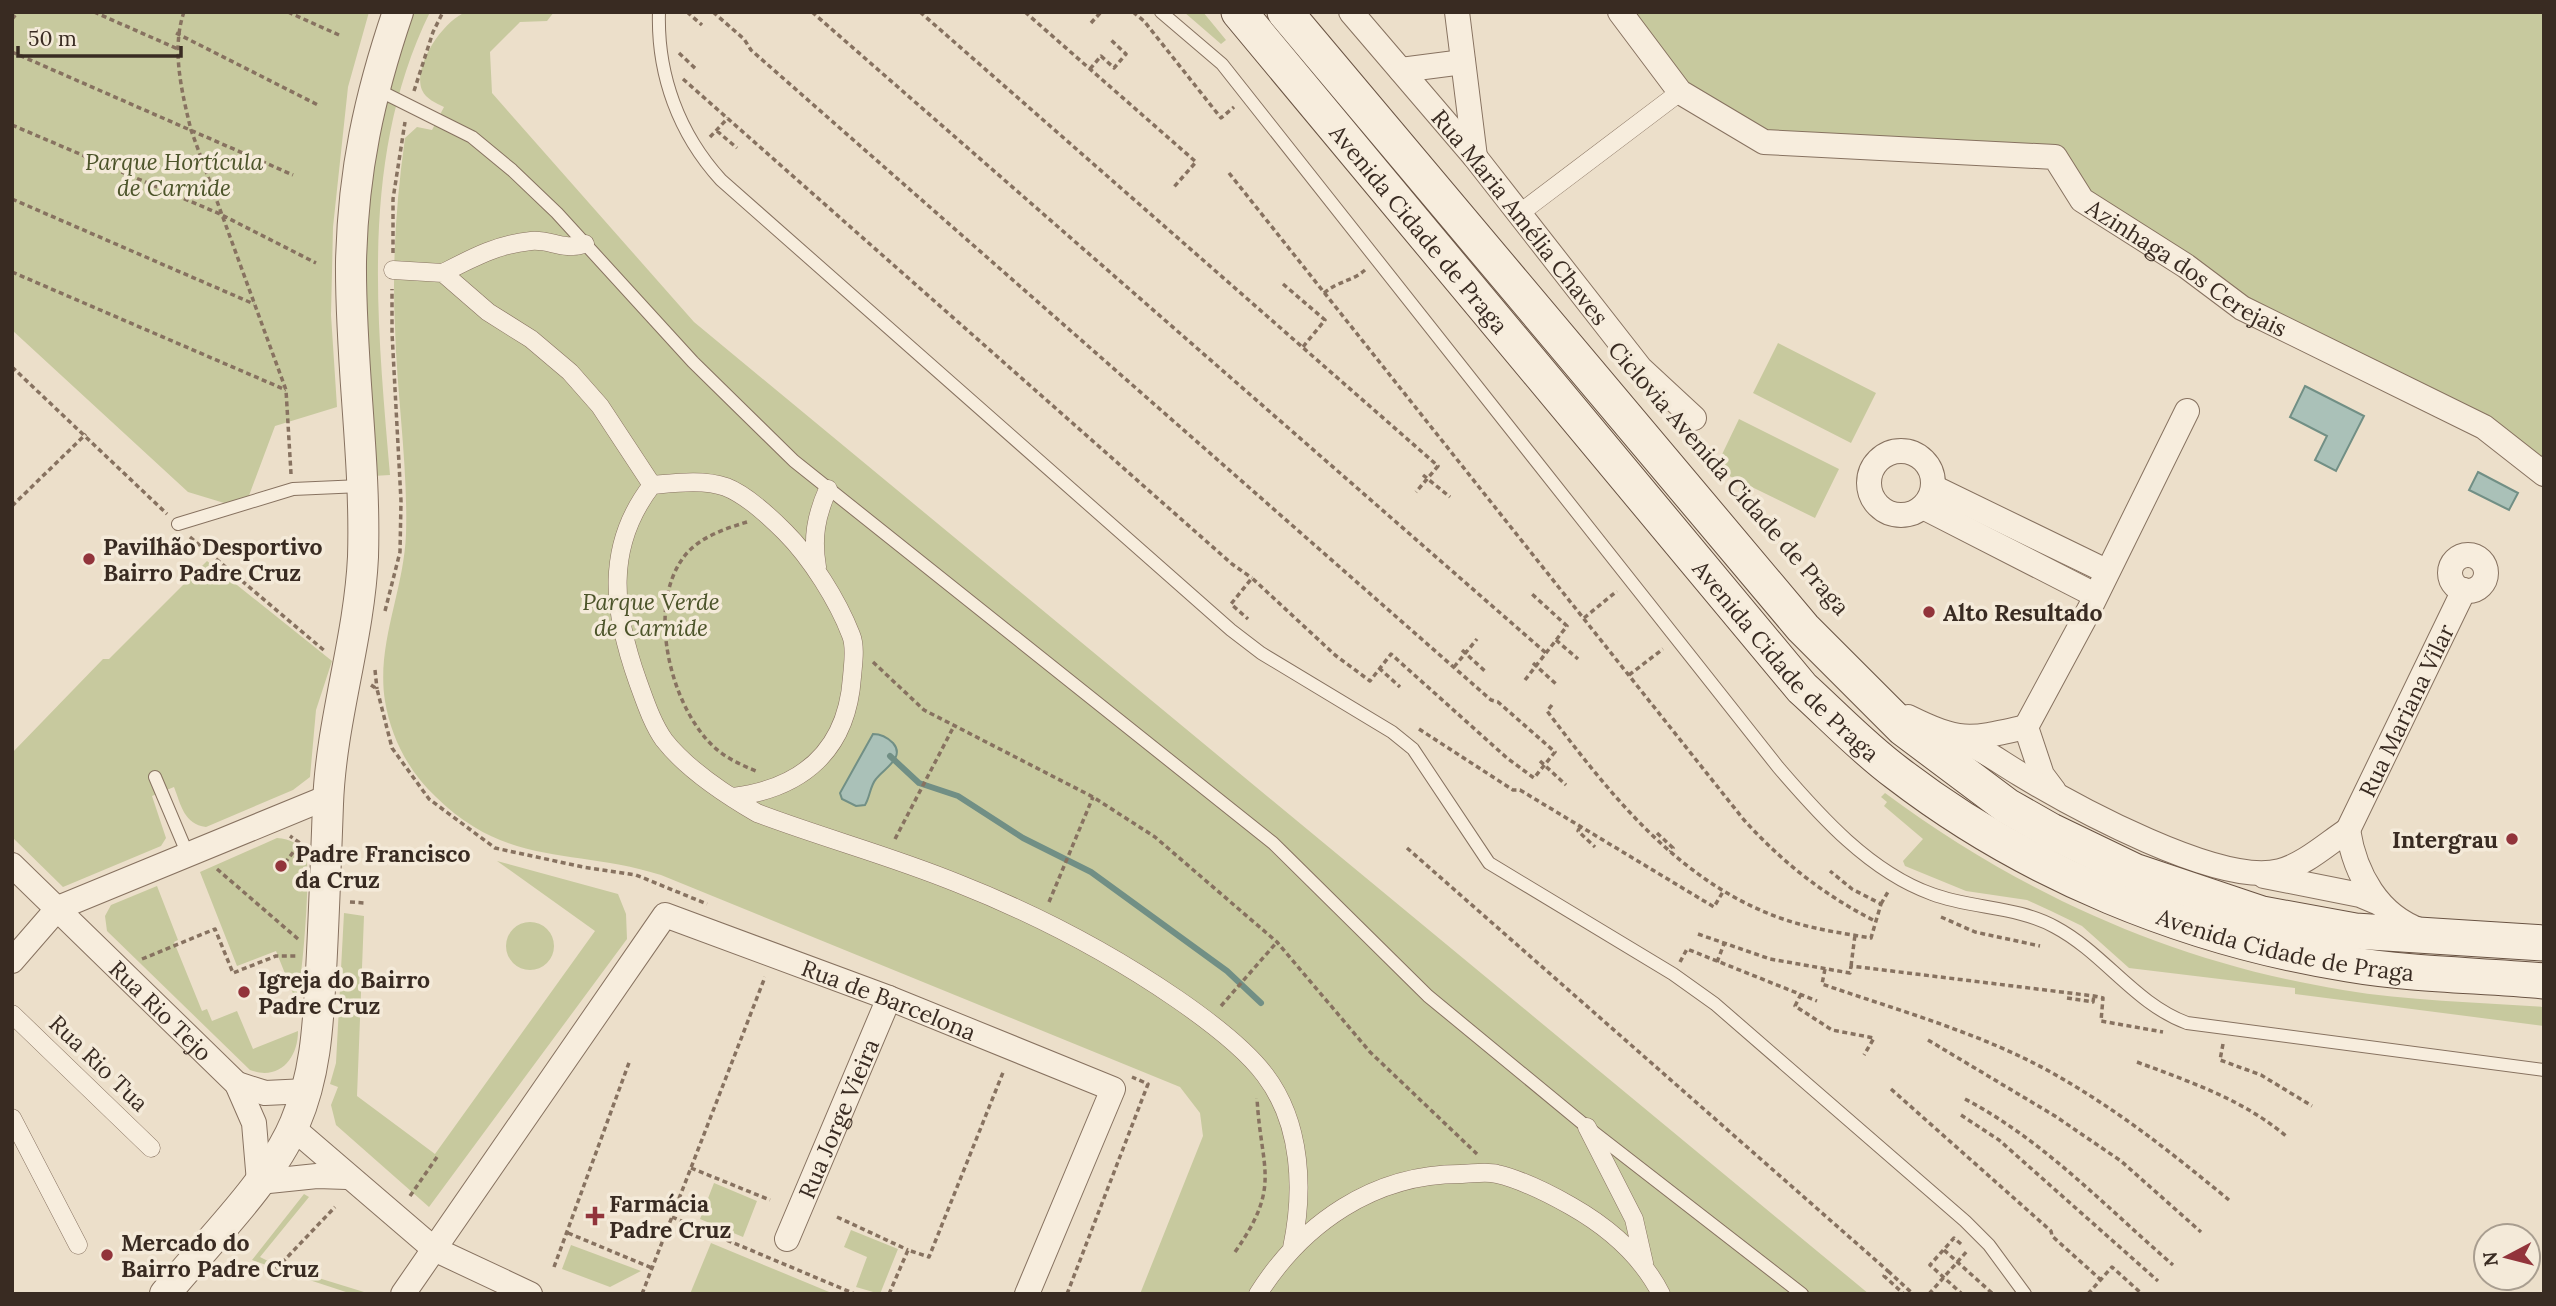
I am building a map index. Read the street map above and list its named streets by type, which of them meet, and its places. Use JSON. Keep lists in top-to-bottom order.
{
  "streets": {
    "main road": ["Avenida Cidade de Praga"],
    "street": [
      "Rua Maria Amélia Chaves",
      "Azinhaga dos Cerejais",
      "Rua Mariana Vilar",
      "Rua de Barcelona",
      "Rua Rio Tejo",
      "Rua Rio Tua",
      "Rua Jorge Vieira"
    ]
  },
  "crossings": [
    ["Rua de Barcelona", "Rua Jorge Vieira"]
  ],
  "parks": ["Parque Hortícula de Carnide", "Parque Verde de Carnide"],
  "places": {
    "other": [
      "Pavilhão Desportivo Bairro Padre Cruz",
      "Alto Resultado",
      "Intergrau",
      "Padre Francisco da Cruz",
      "Igreja do Bairro Padre Cruz",
      "Mercado do Bairro Padre Cruz"
    ],
    "health": ["Farmácia Padre Cruz"]
  },
  "scale_bar": "50 m",
  "north": "left"
}
